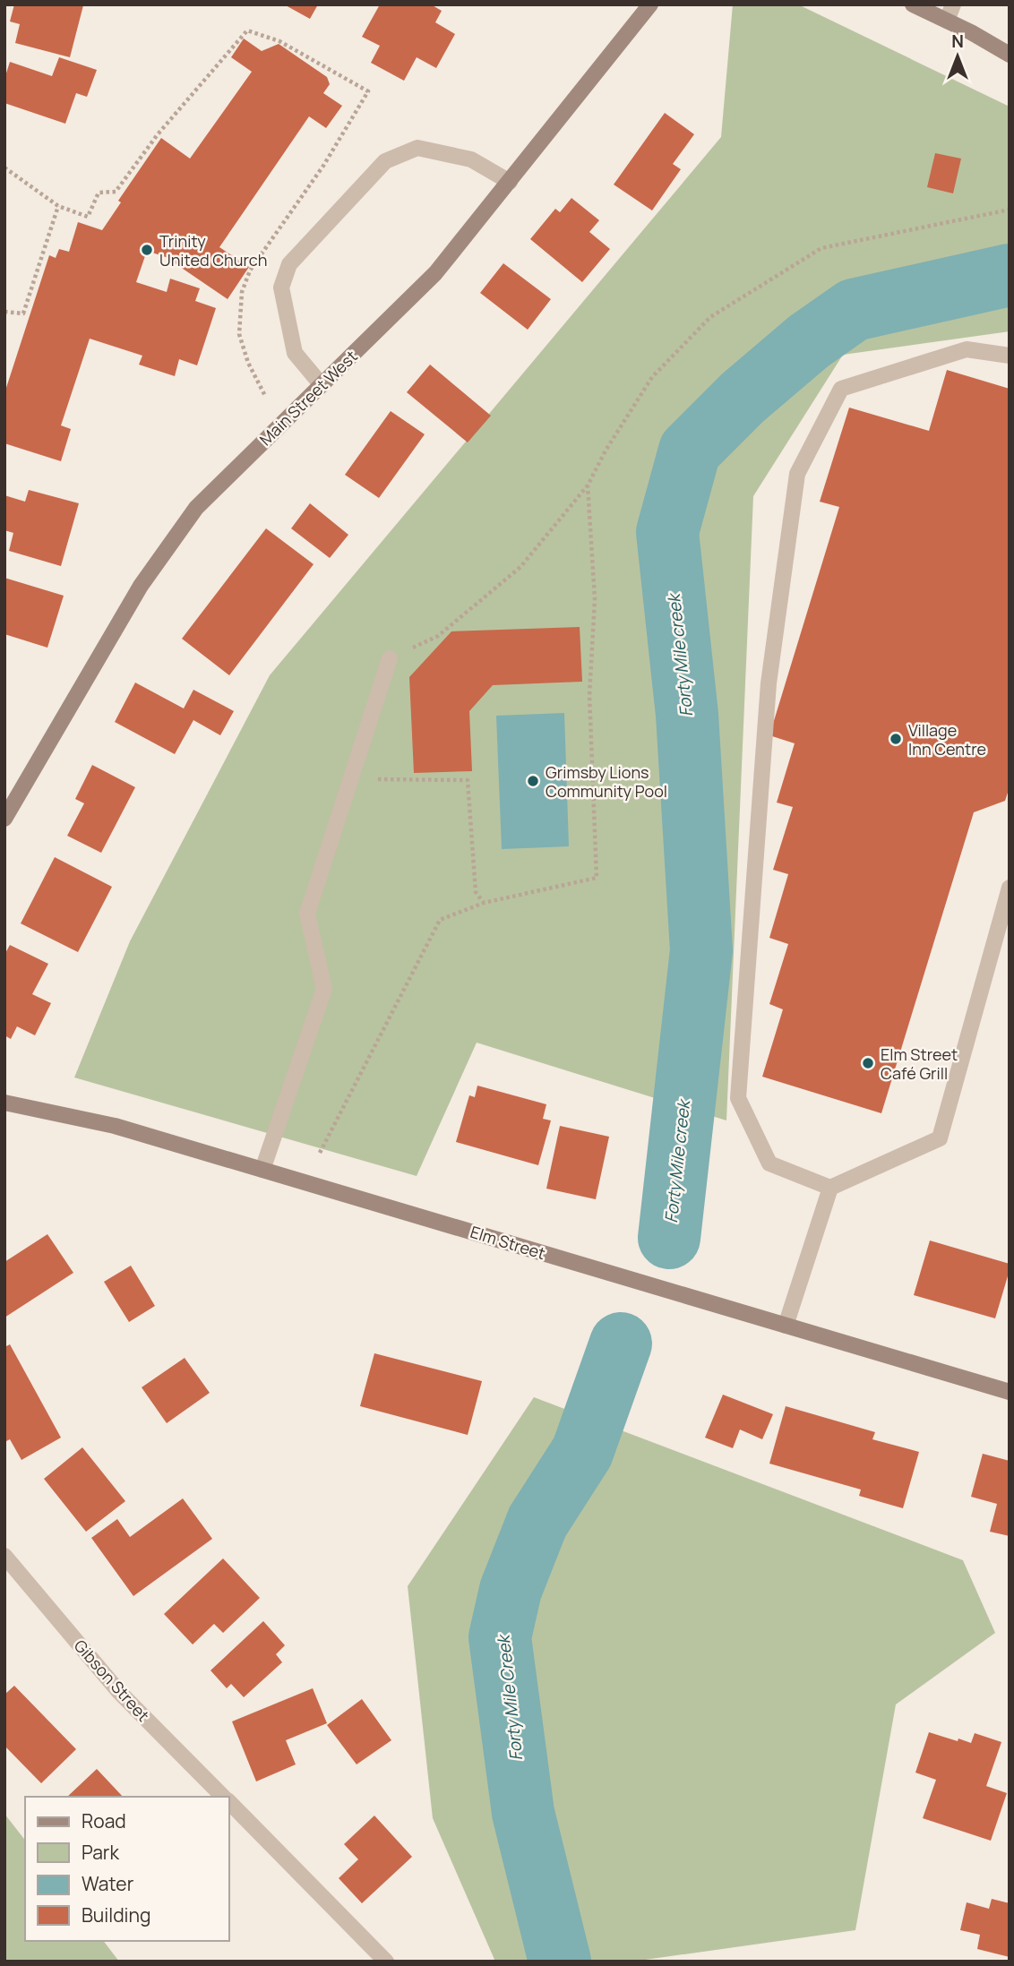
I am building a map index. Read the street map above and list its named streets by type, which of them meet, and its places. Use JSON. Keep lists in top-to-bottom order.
{
  "streets": {
    "main road": ["Main Street West", "Elm Street"],
    "street": ["Gibson Street"]
  },
  "water": ["Forty Mile creek", "Forty Mile Creek"],
  "places": [
    "Trinity United Church",
    "Village Inn Centre",
    "Grimsby Lions Community Pool",
    "Elm Street Café Grill"
  ],
  "legend": [
    "Road",
    "Park",
    "Water",
    "Building"
  ],
  "north": "top"
}
